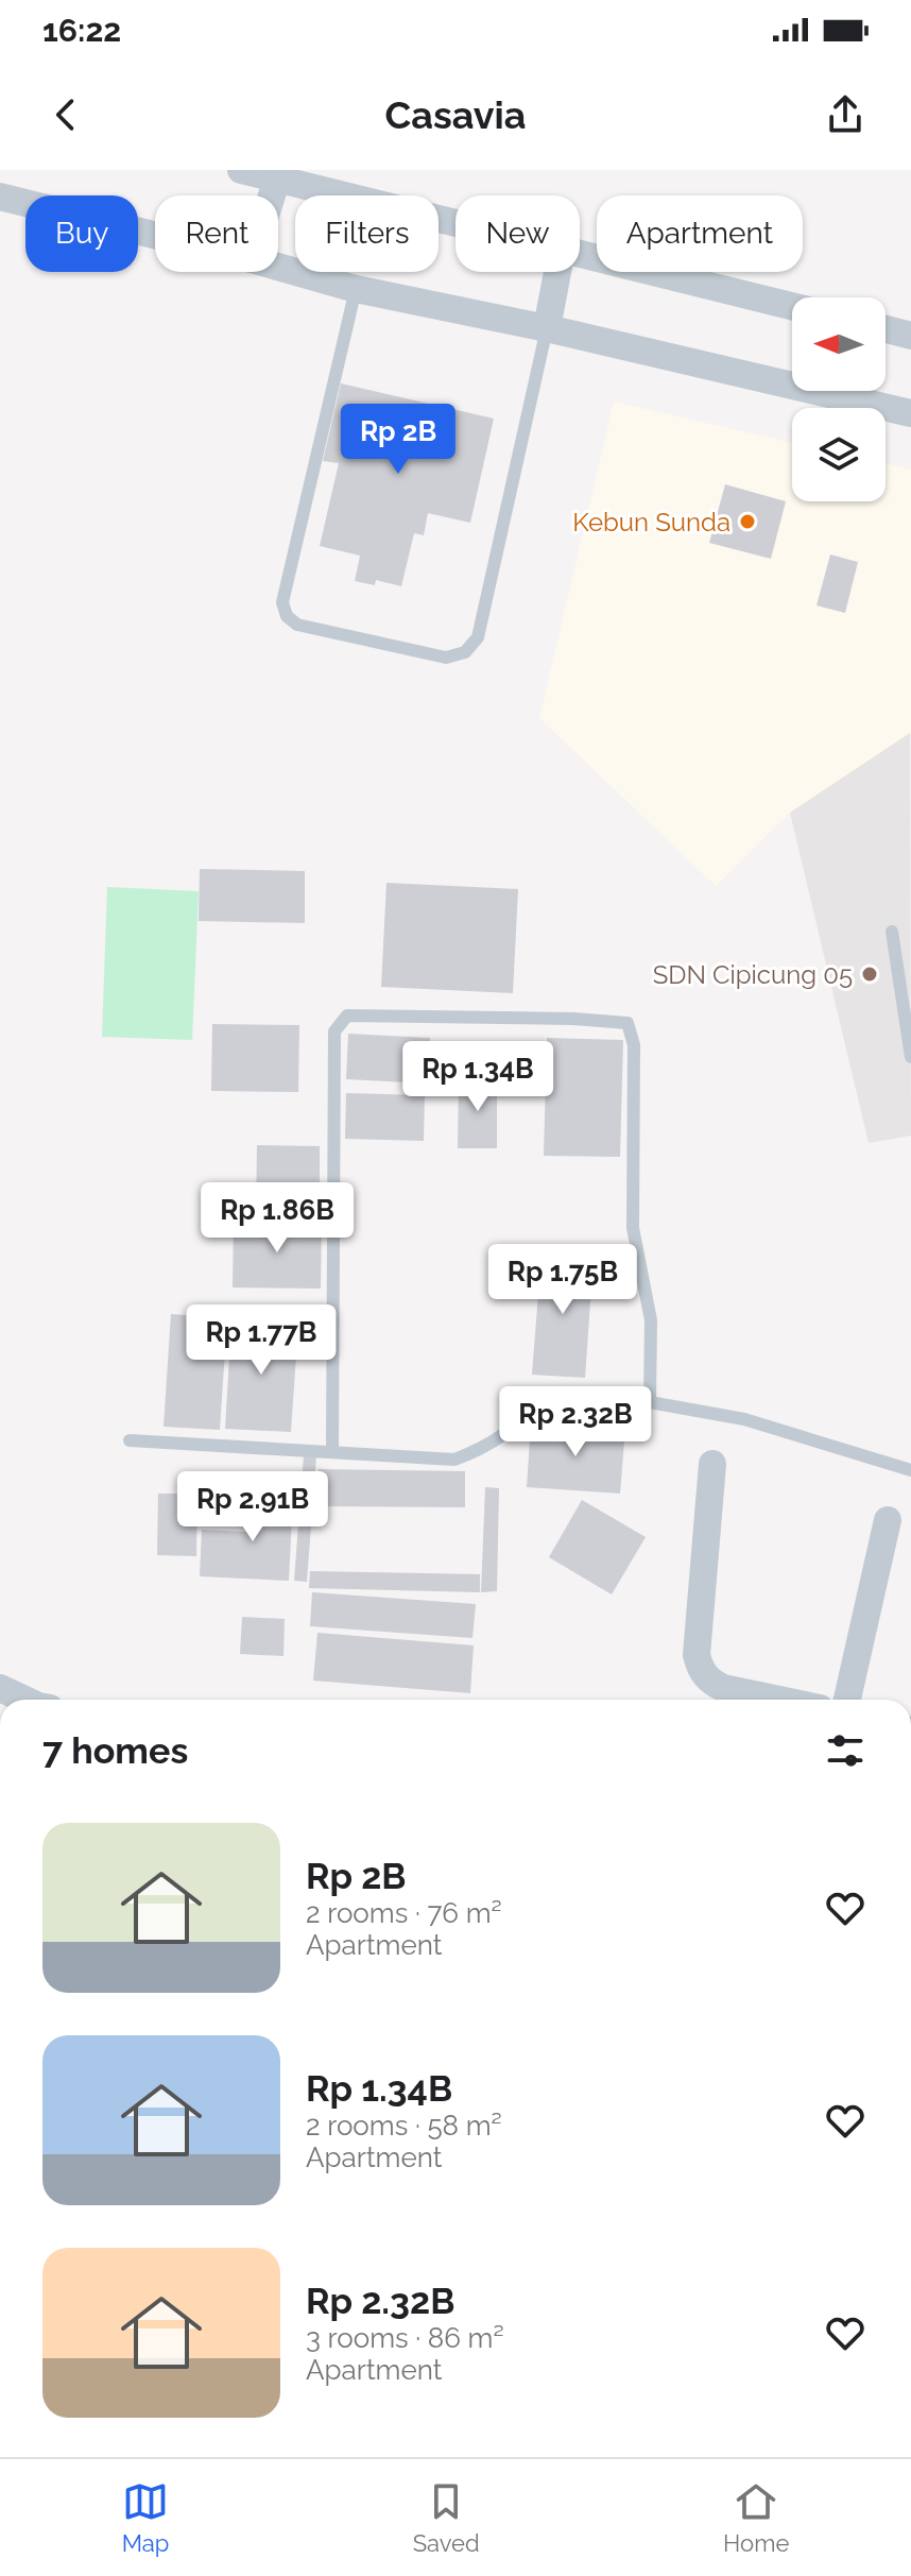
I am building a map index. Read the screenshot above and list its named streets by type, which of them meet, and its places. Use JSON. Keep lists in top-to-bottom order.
{
  "places": ["Kebun Sunda", "SDN Cipicung 05"],
  "north": "left",
  "page": {
    "status": "16:22",
    "header": "Casavia",
    "chip": [
      "Buy",
      "Rent",
      "Filters",
      "New",
      "Apartment"
    ],
    "price": [
      "Rp 2B",
      "Rp 1.34B",
      "Rp 1.86B",
      "Rp 1.75B",
      "Rp 1.77B",
      "Rp 2.32B",
      "Rp 2.91B"
    ],
    "heading": "7 homes",
    "list": [
      {
        "name": "Rp 2B",
        "note": "2 rooms · 76 m² · Apartment"
      },
      {
        "name": "Rp 1.34B",
        "note": "2 rooms · 58 m² · Apartment"
      },
      {
        "name": "Rp 2.32B",
        "note": "3 rooms · 86 m² · Apartment"
      }
    ],
    "tabs": ["Map", "Saved", "Home"]
  }
}
